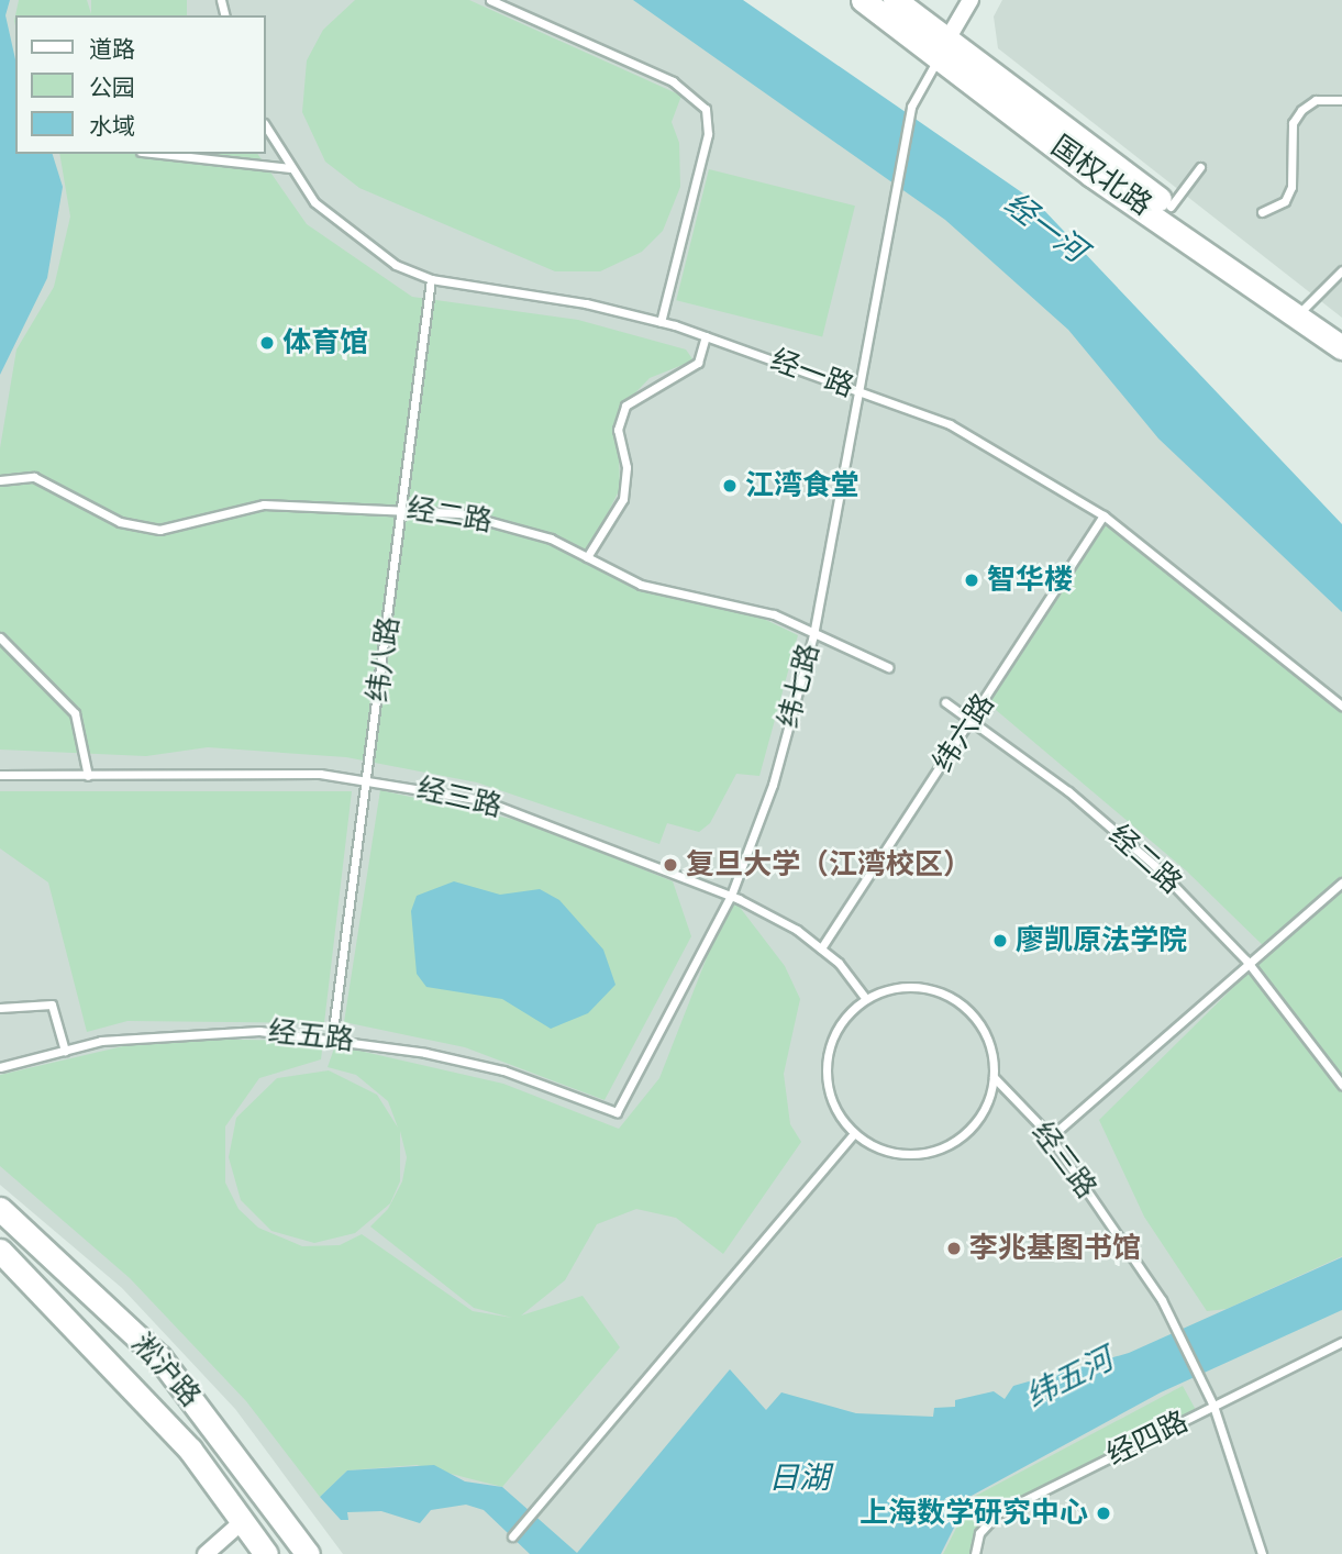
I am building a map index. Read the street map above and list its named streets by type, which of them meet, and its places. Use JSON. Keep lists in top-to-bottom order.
{
  "streets": {
    "main road": ["国权北路", "淞沪路"],
    "lane": [
      "经一路",
      "经二路",
      "纬八路",
      "纬七路",
      "纬六路",
      "经三路",
      "经五路",
      "经四路"
    ]
  },
  "crossings": [
    ["国权北路", "纬七路"],
    ["经一路", "纬八路"],
    ["经一路", "纬七路"],
    ["经一路", "纬六路"],
    ["经二路", "纬八路"],
    ["经二路", "纬七路"],
    ["经二路", "纬六路"],
    ["纬八路", "经三路"],
    ["纬八路", "经五路"],
    ["纬七路", "经三路"],
    ["纬七路", "经五路"],
    ["纬六路", "经三路"],
    ["经三路", "经四路"]
  ],
  "water": ["经一河", "纬五河", "日湖"],
  "places": [
    "体育馆",
    "江湾食堂",
    "智华楼",
    "复旦大学（江湾校区）",
    "廖凯原法学院",
    "李兆基图书馆",
    "上海数学研究中心"
  ],
  "legend": ["道路", "公园", "水域"]
}
